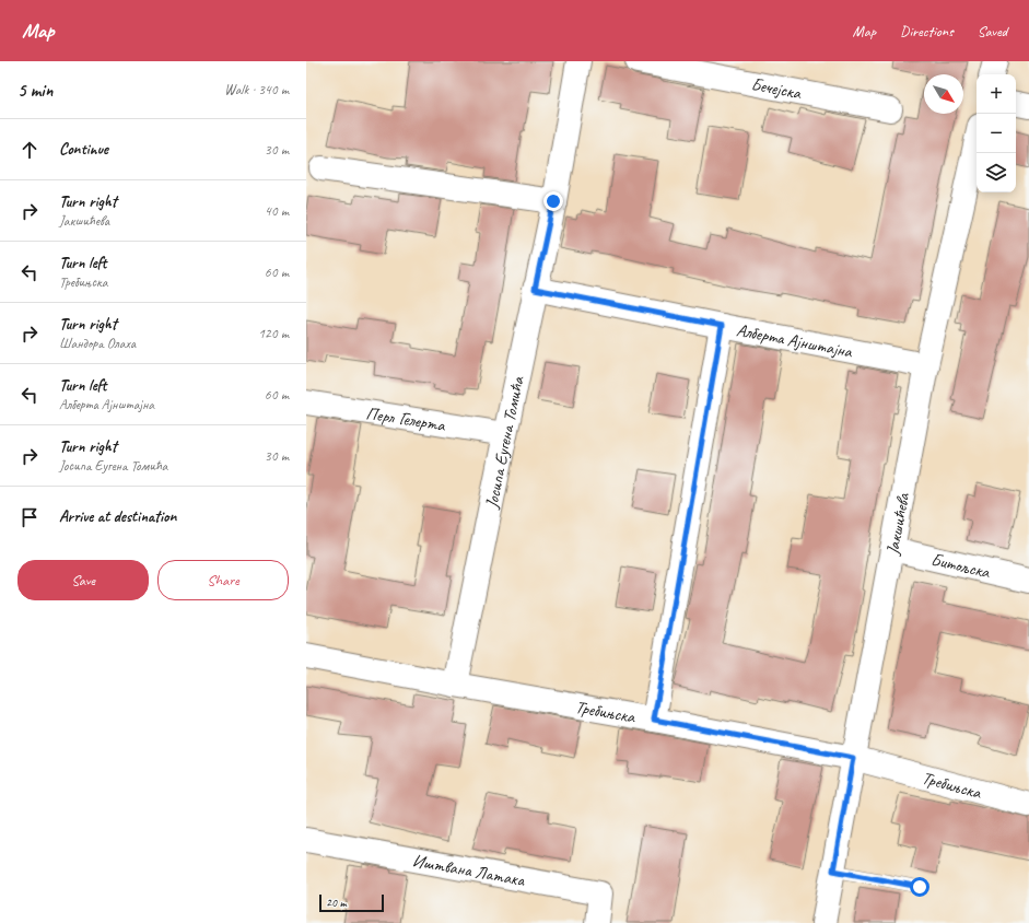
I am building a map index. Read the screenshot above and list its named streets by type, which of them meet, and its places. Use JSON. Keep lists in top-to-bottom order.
{
  "streets": {
    "street": [
      "Бечејска",
      "Алберта Ајнштајна",
      "Перл Гелерта",
      "Јосипа Еугена Томића",
      "Јакшићева",
      "Битољска",
      "Требињска",
      "Иштвана Латака"
    ]
  },
  "crossings": [
    ["Алберта Ајнштајна", "Јосипа Еугена Томића"],
    ["Алберта Ајнштајна", "Јакшићева"],
    ["Перл Гелерта", "Јосипа Еугена Томића"],
    ["Јосипа Еугена Томића", "Требињска"],
    ["Јакшићева", "Битољска"],
    ["Јакшићева", "Требињска"]
  ],
  "scale_bar": "20 m",
  "north": "bottom right",
  "page": {
    "header": "Map",
    "nav": ["Map", "Directions", "Saved"],
    "heading": ["5 min", "Walk · 340 m"],
    "map_buttons": ["+", "−"],
    "list": [
      ["Continue", "30 m"],
      ["Turn right", "Јакшићева", "40 m"],
      ["Turn left", "Требињска", "60 m"],
      ["Turn right", "Шандора Олаха", "120 m"],
      ["Turn left", "Алберта Ајнштајна", "60 m"],
      ["Turn right", "Јосипа Еугена Томића", "30 m"],
      "Arrive at destination"
    ],
    "buttons": ["Save", "Share"],
    "scale": "20 m"
  }
}
